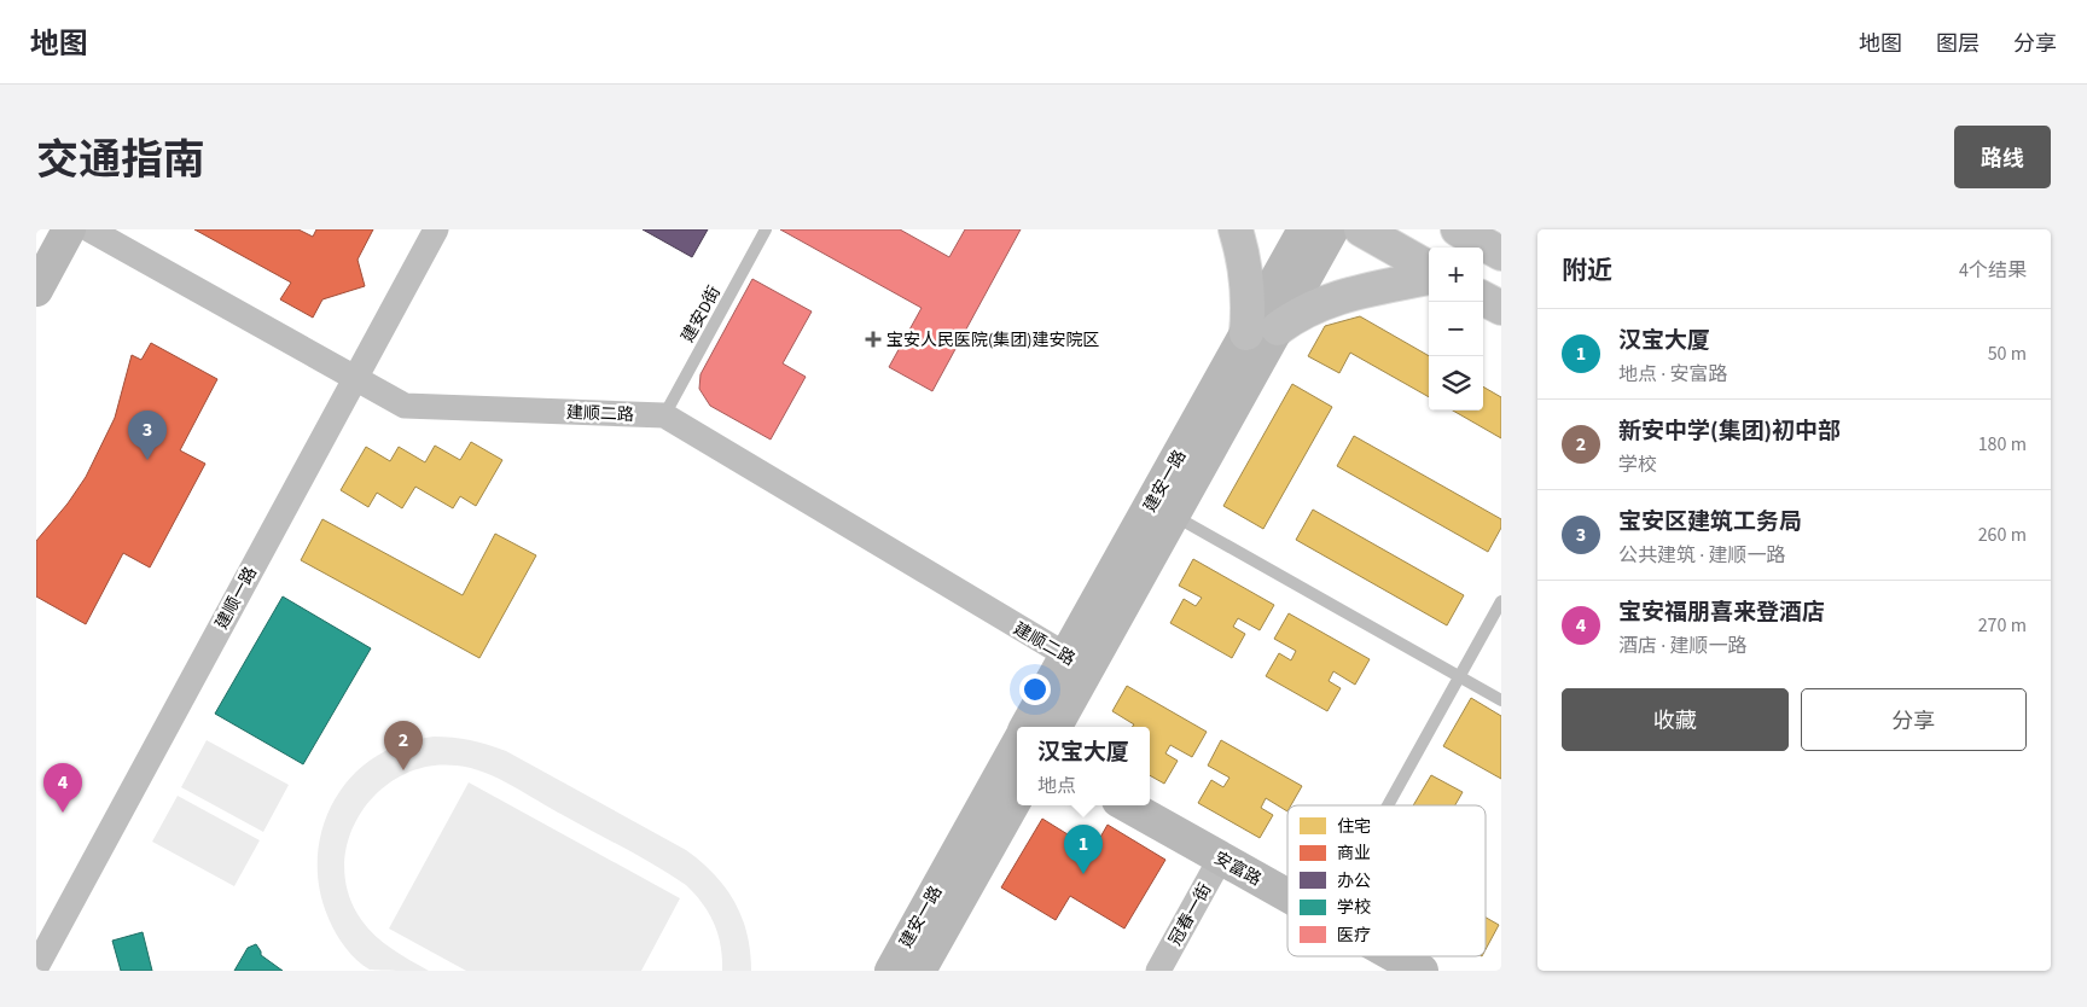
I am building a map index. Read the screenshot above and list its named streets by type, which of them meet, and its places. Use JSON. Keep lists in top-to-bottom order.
{
  "streets": {
    "main road": ["建安一路", "安富路"],
    "street": ["建顺二路", "建顺一路", "冠春一街"],
    "lane": ["建安D街"]
  },
  "crossings": [
    ["建安D街", "建顺二路"],
    ["建顺二路", "建安一路"],
    ["建顺二路", "建顺一路"],
    ["安富路", "冠春一街"]
  ],
  "places": {
    "health": ["宝安人民医院(集团)建安院区"]
  },
  "legend": [
    "住宅",
    "商业",
    "办公",
    "学校",
    "医疗"
  ],
  "page": {
    "header": "地图",
    "nav": ["地图", "图层", "分享"],
    "title": "交通指南",
    "buttons": [
      "路线",
      ["收藏", "分享"]
    ],
    "heading": ["附近", "4个结果"],
    "map_buttons": ["+", "−"],
    "list": [
      {
        "mark": "1",
        "name": "汉宝大厦",
        "note": "地点 · 安富路",
        "value": "50 m"
      },
      {
        "mark": "2",
        "name": "新安中学(集团)初中部",
        "note": "学校",
        "value": "180 m"
      },
      {
        "mark": "3",
        "name": "宝安区建筑工务局",
        "note": "公共建筑 · 建顺一路",
        "value": "260 m"
      },
      {
        "mark": "4",
        "name": "宝安福朋喜来登酒店",
        "note": "酒店 · 建顺一路",
        "value": "270 m"
      }
    ],
    "pins": [
      "3",
      "2",
      "4",
      "1"
    ],
    "popup": ["汉宝大厦", "地点"]
  }
}
